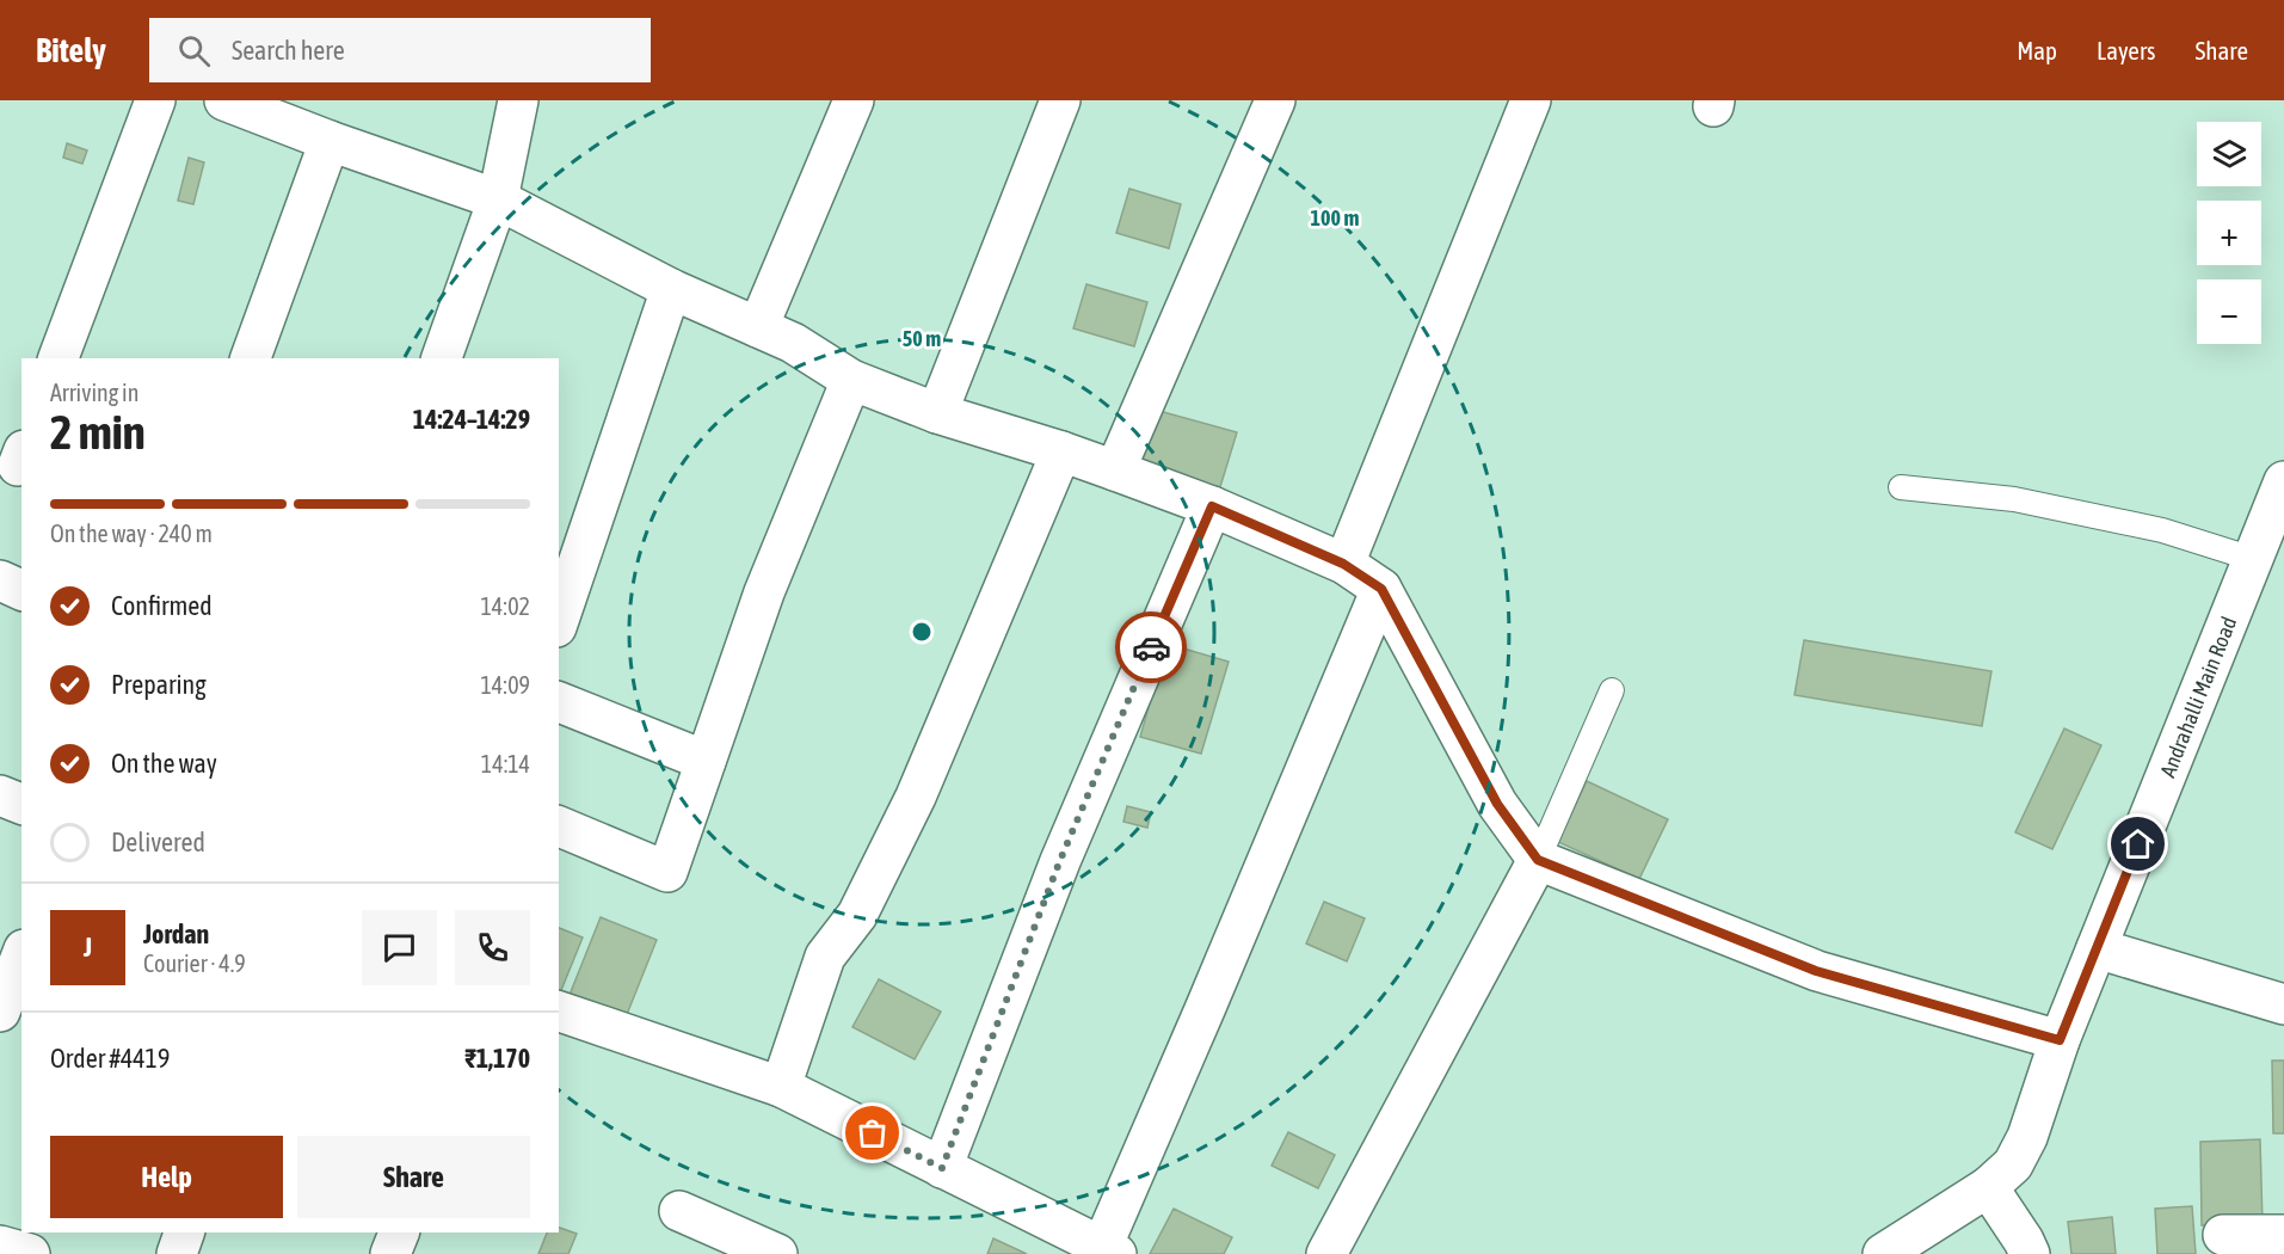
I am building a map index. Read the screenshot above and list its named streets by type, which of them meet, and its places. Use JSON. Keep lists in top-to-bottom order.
{
  "streets": {
    "street": ["Andrahalli Main Road"]
  },
  "page": {
    "header": "Bitely",
    "search": "Search here",
    "nav": ["Map", "Layers", "Share"],
    "map_buttons": ["+", "−"],
    "heading": ["2 min", "Arriving in", "14:24–14:29"],
    "panel": [
      "Jordan",
      "Courier · 4.9",
      "Order #4419",
      "₹1,170"
    ],
    "bar": "On the way · 240 m",
    "list": [
      ["Confirmed", "14:02"],
      ["Preparing", "14:09"],
      ["On the way", "14:14"],
      "Delivered"
    ],
    "round": "J",
    "buttons": ["Help", "Share"]
  },
  "rings": ["100 m", "50 m"]
}
